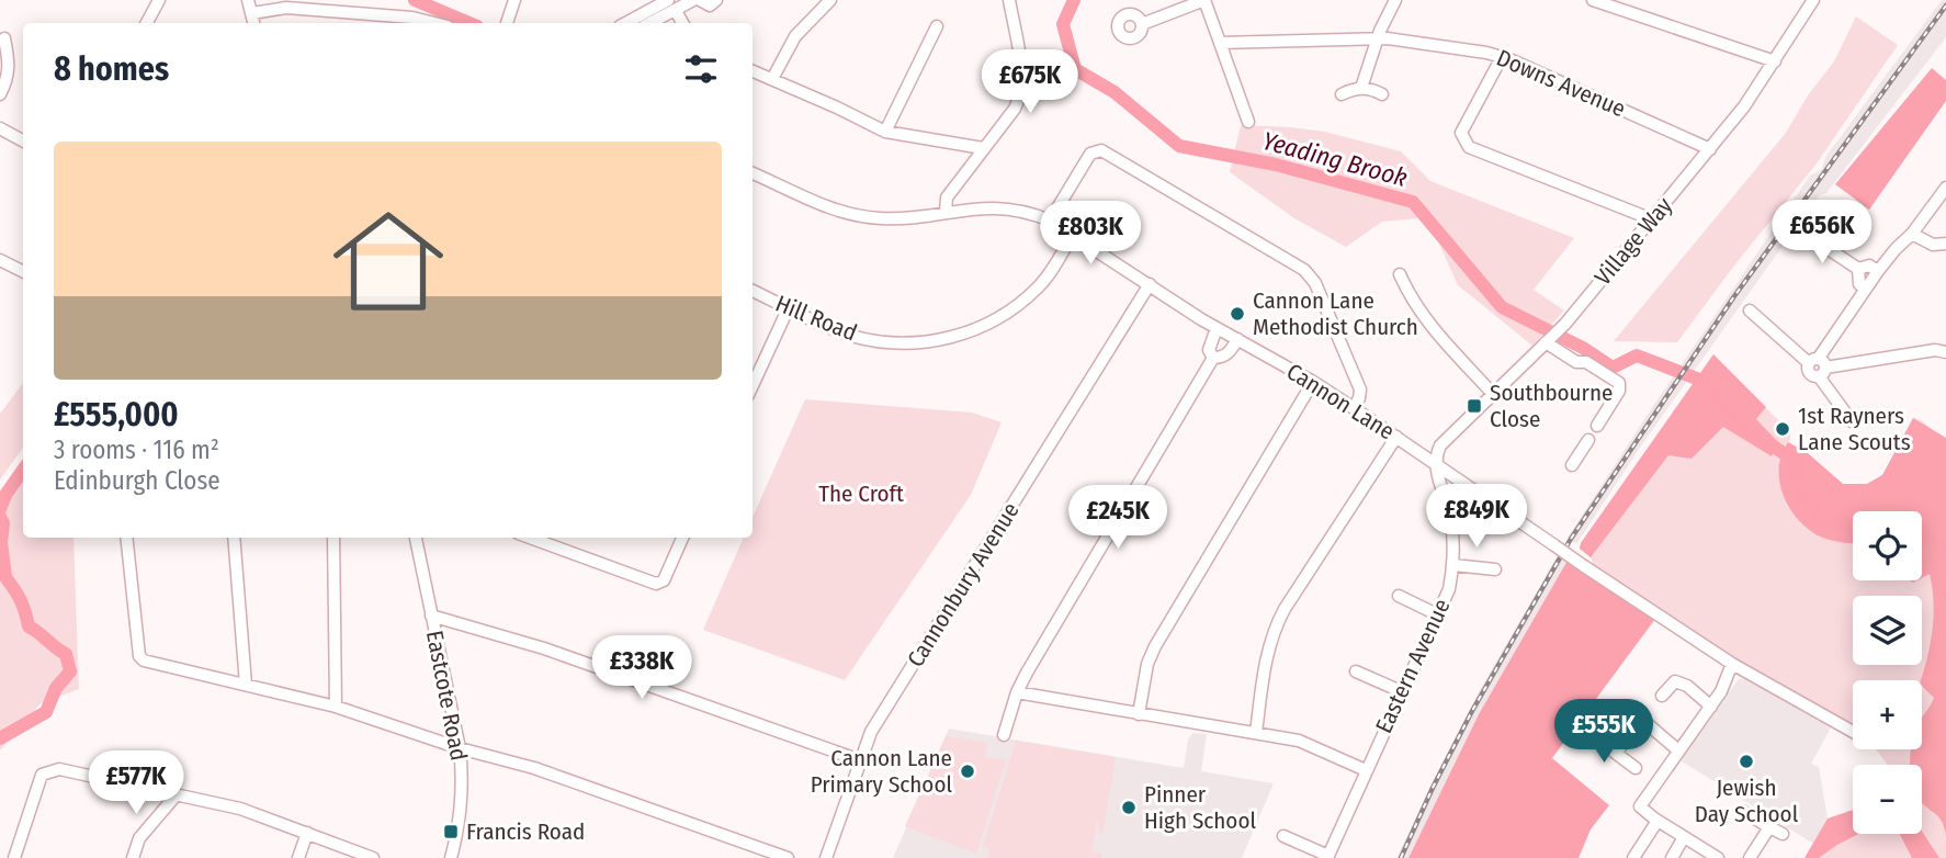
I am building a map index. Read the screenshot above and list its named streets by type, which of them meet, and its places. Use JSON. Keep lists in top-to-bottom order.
{
  "streets": {
    "street": [
      "Downs Avenue",
      "Village Way",
      "Hill Road",
      "Cannon Lane",
      "Cannonbury Avenue",
      "Eastern Avenue",
      "Eastcote Road"
    ]
  },
  "crossings": [
    ["Downs Avenue", "Village Way"],
    ["Village Way", "Cannon Lane"],
    ["Village Way", "Eastern Avenue"],
    ["Hill Road", "Cannon Lane"],
    ["Cannon Lane", "Cannonbury Avenue"],
    ["Cannon Lane", "Eastern Avenue"]
  ],
  "water": ["Yeading Brook"],
  "parks": ["The Croft"],
  "places": {
    "other": [
      "Cannon Lane Methodist Church",
      "1st Rayners Lane Scouts",
      "Jewish Day School",
      "Cannon Lane Primary School",
      "Pinner High School"
    ],
    "transit": ["Southbourne Close", "Francis Road"]
  },
  "page": {
    "heading": "8 homes",
    "price": [
      "£675K",
      "£656K",
      "£803K",
      "£849K",
      "£245K",
      "£338K",
      "£555K",
      "£577K"
    ],
    "list": [
      {
        "name": "£555,000",
        "note": "3 rooms · 116 m² · Edinburgh Close"
      }
    ],
    "map_buttons": ["+", "−"]
  }
}
